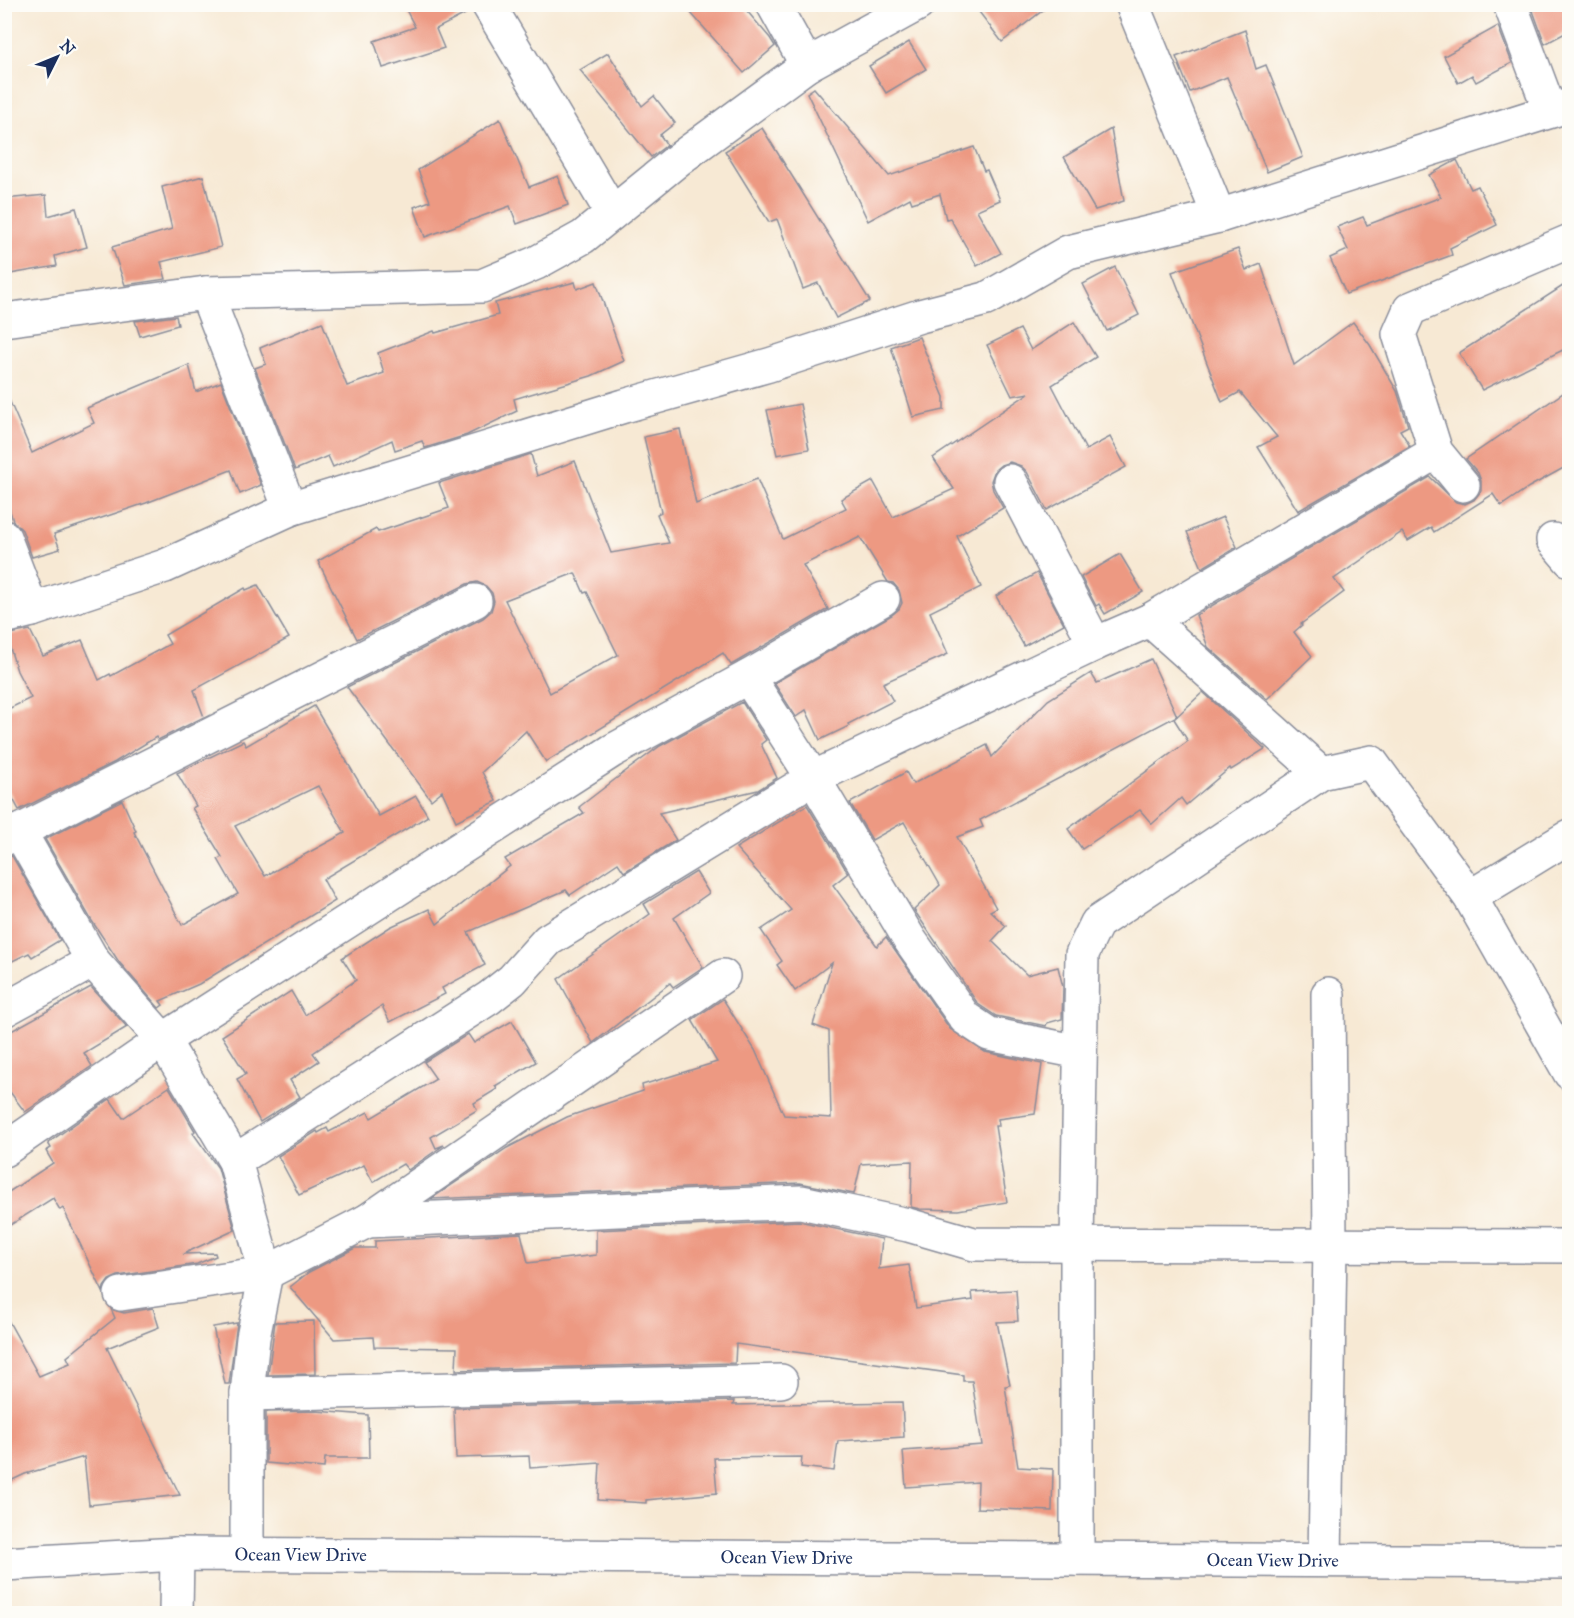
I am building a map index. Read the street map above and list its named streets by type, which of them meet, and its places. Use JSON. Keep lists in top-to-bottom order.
{
  "streets": {
    "street": ["Ocean View Drive"]
  },
  "north": "top right"
}
